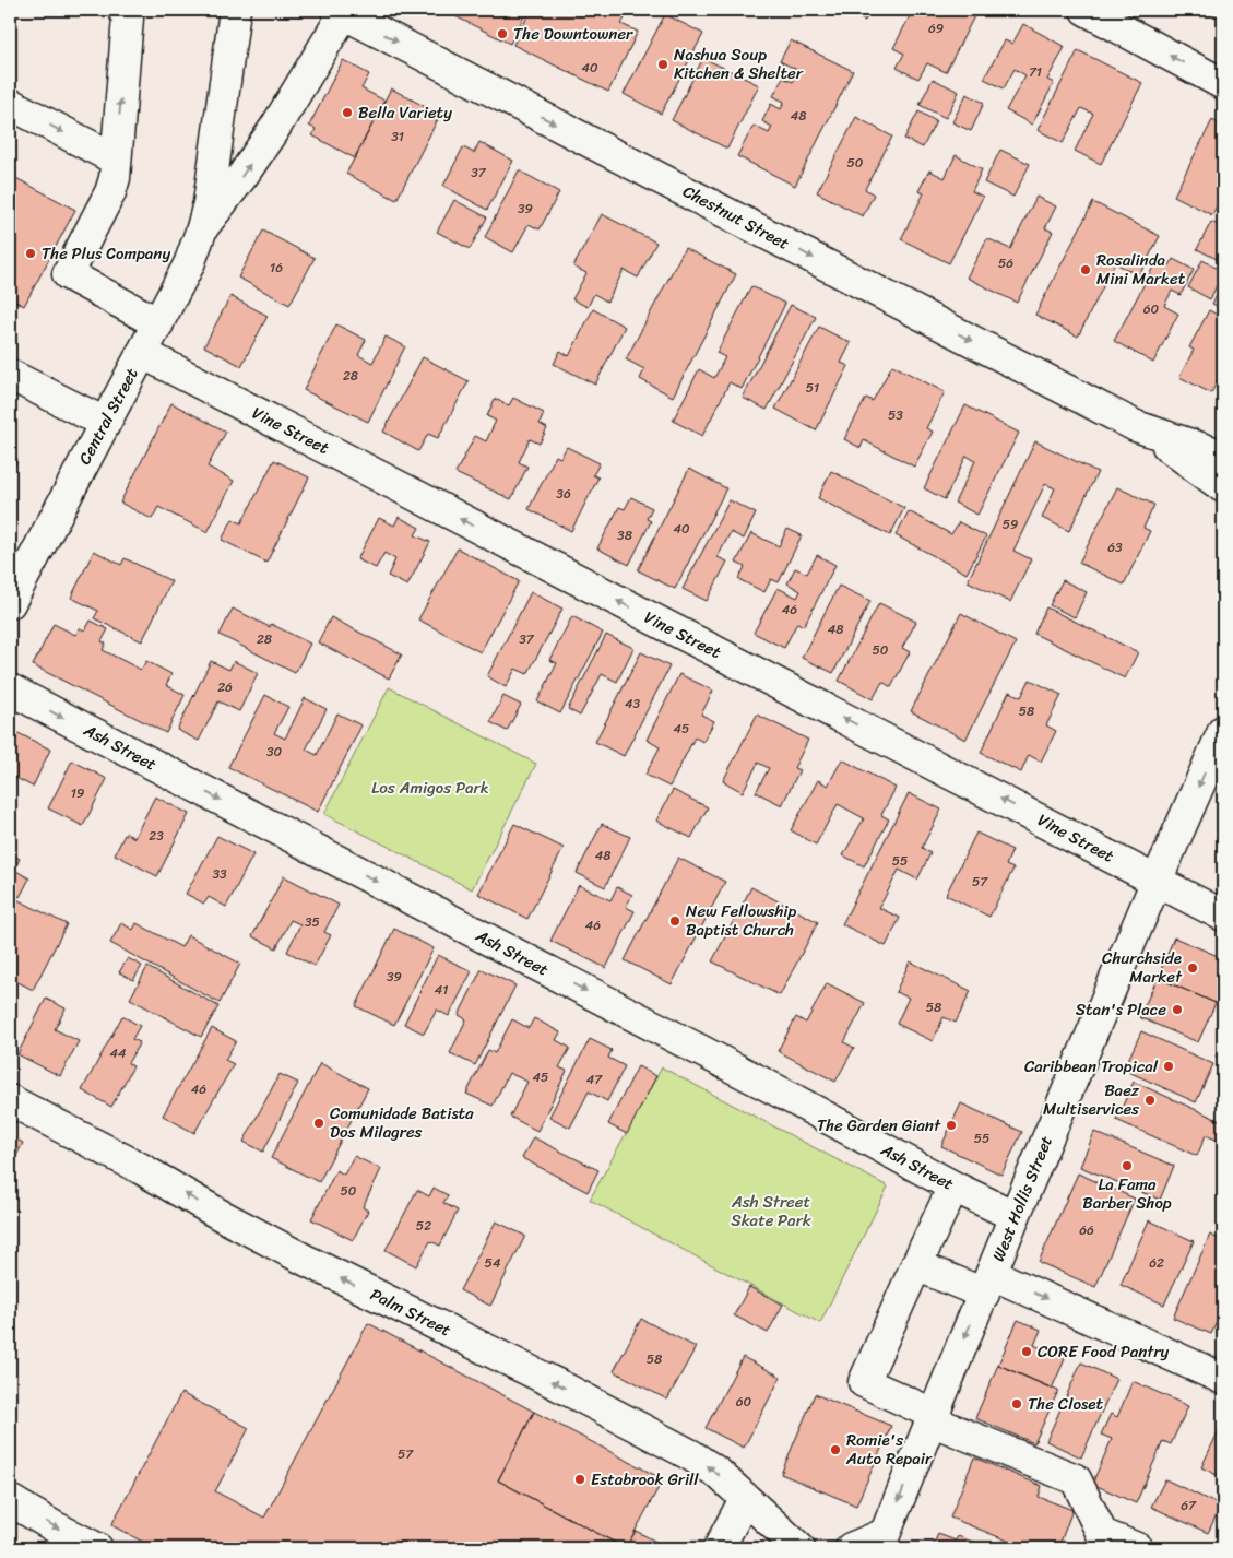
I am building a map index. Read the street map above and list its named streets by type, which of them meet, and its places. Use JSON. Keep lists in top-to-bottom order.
{
  "streets": {
    "street": [
      "Chestnut Street",
      "Central Street",
      "Vine Street",
      "Ash Street",
      "West Hollis Street",
      "Palm Street"
    ]
  },
  "crossings": [
    ["Chestnut Street", "Central Street"],
    ["Central Street", "Vine Street"],
    ["Vine Street", "West Hollis Street"],
    ["Ash Street", "West Hollis Street"]
  ],
  "one_way": [
    "Chestnut Street",
    "Vine Street",
    "Ash Street",
    "West Hollis Street",
    "Palm Street"
  ],
  "parks": ["Los Amigos Park", "Ash Street Skate Park"],
  "places": [
    "The Downtowner",
    "Nashua Soup Kitchen & Shelter",
    "Bella Variety",
    "The Plus Company",
    "Rosalinda Mini Market",
    "New Fellowship Baptist Church",
    "Churchside Market",
    "Stan's Place",
    "Caribbean Tropical",
    "Baez Multiservices",
    "Comunidade Batista Dos Milagres",
    "The Garden Giant",
    "La Fama Barber Shop",
    "CORE Food Pantry",
    "The Closet",
    "Romie's Auto Repair",
    "Estabrook Grill"
  ],
  "house_numbers": [
    "69",
    "40",
    "71",
    "48",
    "31",
    "50",
    "37",
    "39",
    "56",
    "16",
    "60",
    "28",
    "51",
    "53",
    "36",
    "59",
    "40",
    "38",
    "63",
    "46",
    "48",
    "28",
    "37",
    "50",
    "26",
    "43",
    "58",
    "45",
    "30",
    "19",
    "23",
    "48",
    "55",
    "33",
    "57",
    "35",
    "46",
    "39",
    "41",
    "58",
    "44",
    "45",
    "47",
    "46",
    "55",
    "50",
    "52",
    "66",
    "54",
    "62",
    "58",
    "60",
    "57",
    "67"
  ]
}
